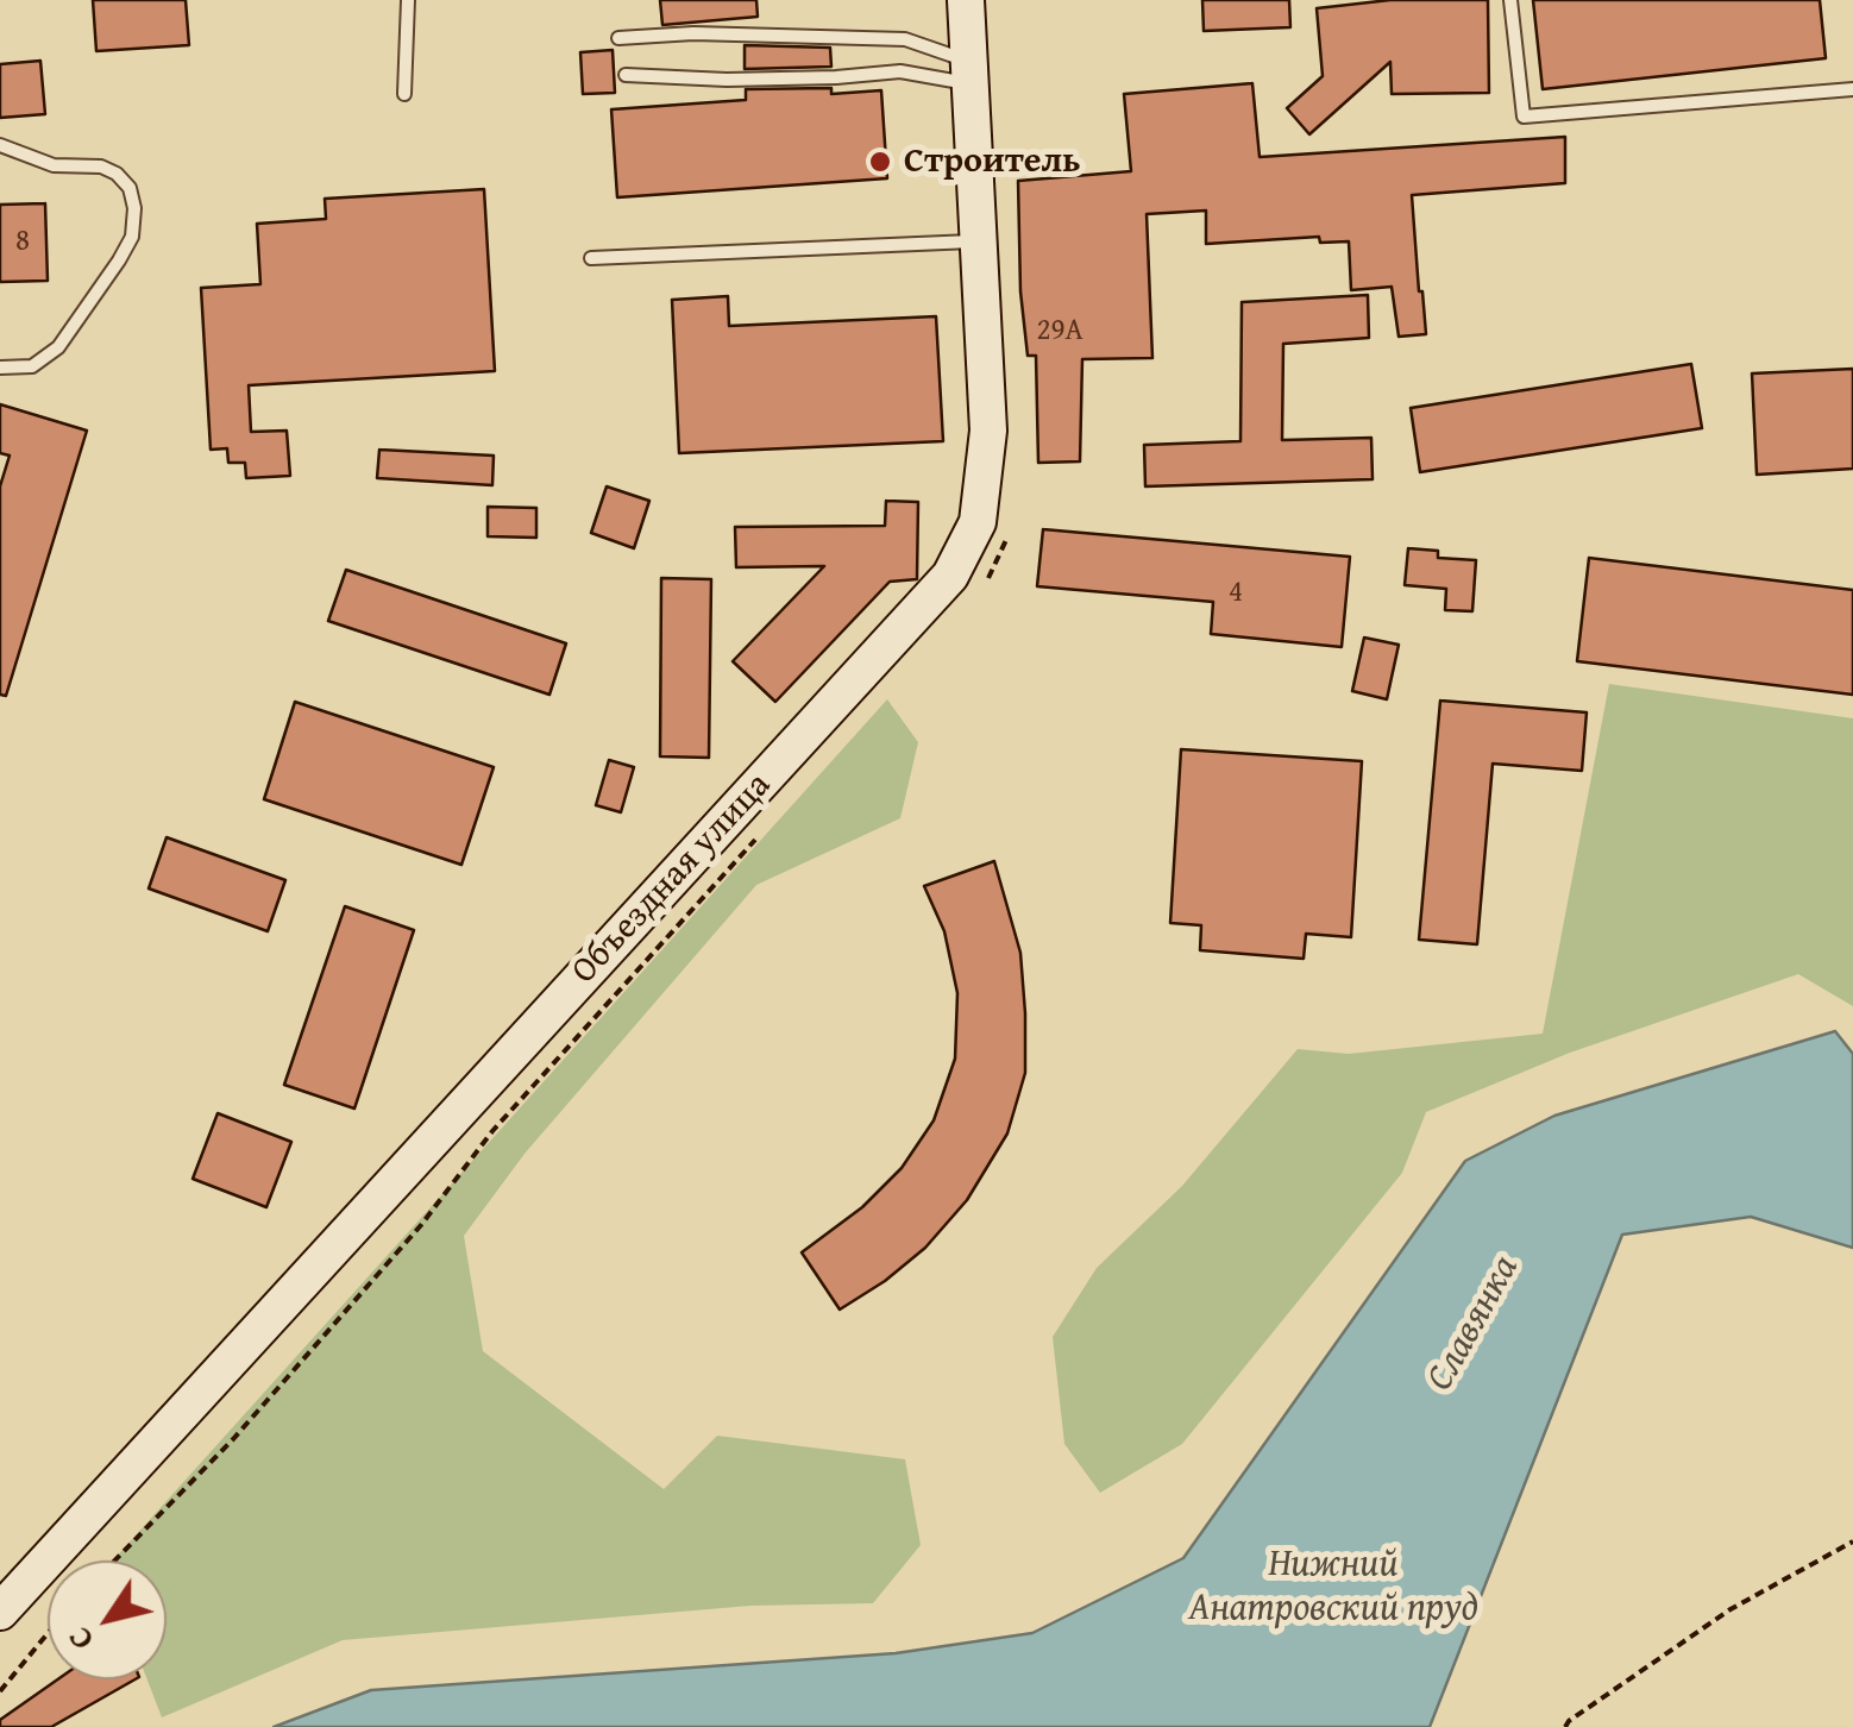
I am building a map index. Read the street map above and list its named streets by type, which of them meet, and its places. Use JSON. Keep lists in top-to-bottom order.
{
  "streets": {
    "main road": ["Объездная улица"]
  },
  "water": ["Славянка", "Нижний Анатровский пруд"],
  "places": ["Строитель"],
  "house_numbers": ["8", "29А", "4"],
  "north": "bottom left"
}
